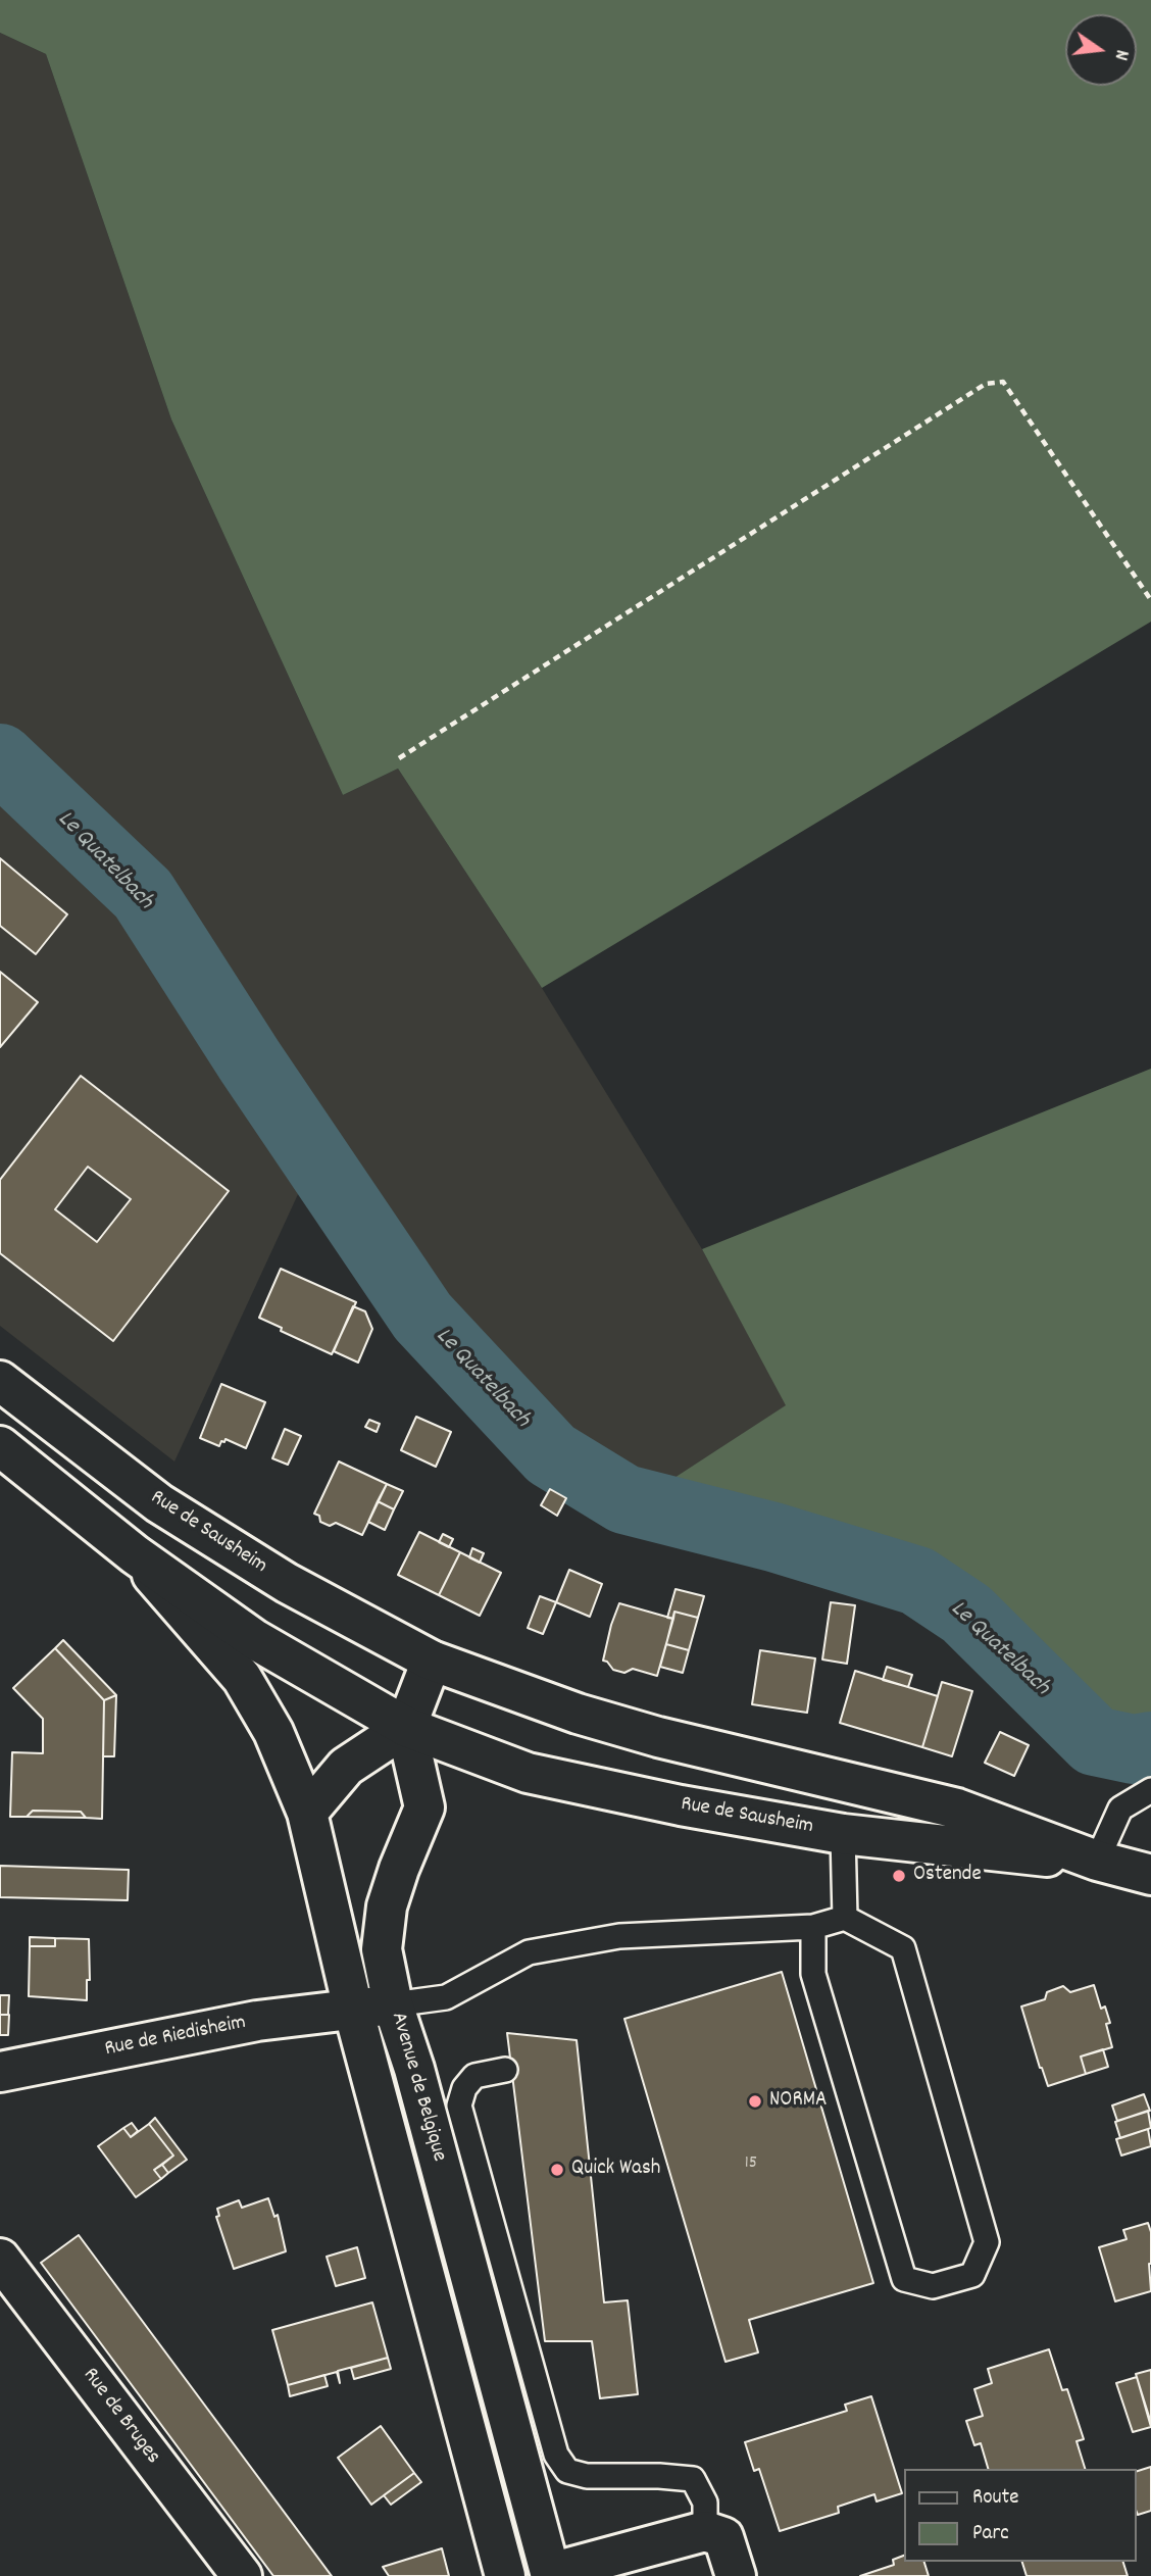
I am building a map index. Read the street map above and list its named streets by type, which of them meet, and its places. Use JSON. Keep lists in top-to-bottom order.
{
  "streets": {
    "street": [
      "Rue de Sausheim",
      "Rue de Riedisheim",
      "Avenue de Belgique",
      "Rue de Bruges"
    ]
  },
  "crossings": [
    ["Rue de Sausheim", "Avenue de Belgique"],
    ["Rue de Riedisheim", "Avenue de Belgique"]
  ],
  "water": ["Le Quatelbach"],
  "places": ["Ostende", "NORMA", "Quick Wash"],
  "house_numbers": ["15"],
  "legend": ["Route", "Parc"],
  "north": "right"
}
